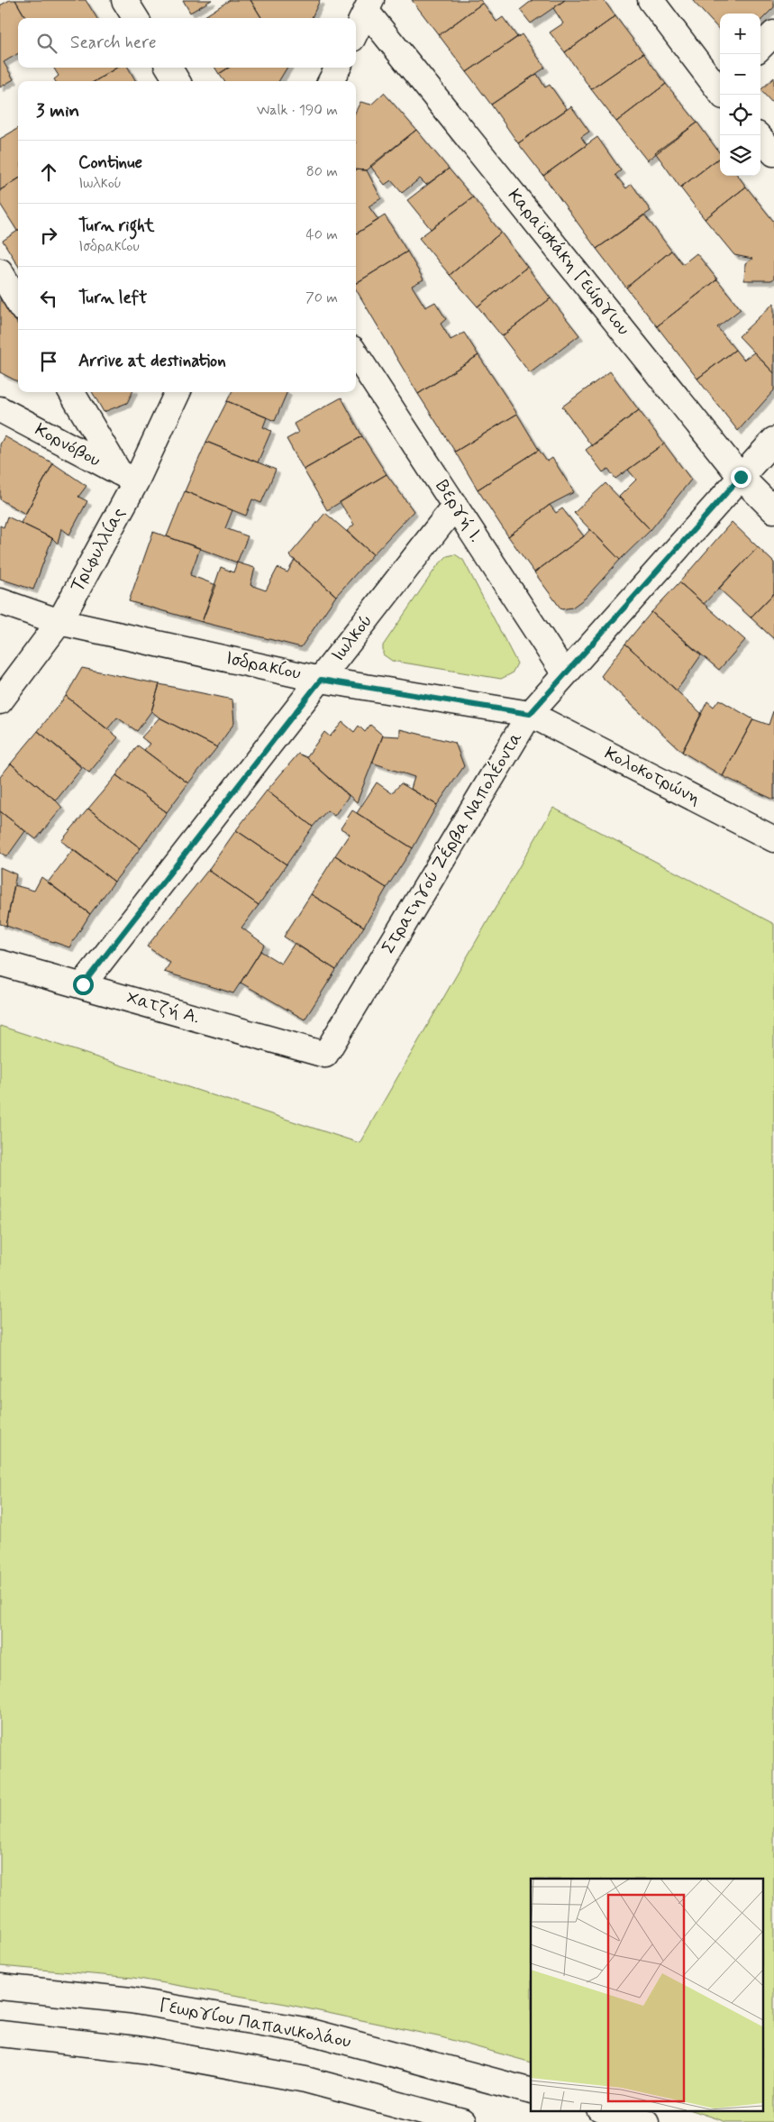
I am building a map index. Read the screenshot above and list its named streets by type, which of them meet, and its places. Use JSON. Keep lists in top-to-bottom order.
{
  "streets": {
    "street": [
      "Καραϊσκάκη Γεώργιου",
      "Κορνόβου",
      "Βεργή Ι.",
      "Τριφυλλίας",
      "Ιωλκού",
      "Ισδρακίου",
      "Κολοκοτρώνη",
      "Στρατηγού Ζέρβα Ναπολέοντα",
      "Χατζή Α.",
      "Γεωργίου Παπανικολάου"
    ]
  },
  "crossings": [
    ["Καραϊσκάκη Γεώργιου", "Στρατηγού Ζέρβα Ναπολέοντα"],
    ["Κορνόβου", "Τριφυλλίας"],
    ["Βεργή Ι.", "Ιωλκού"],
    ["Βεργή Ι.", "Στρατηγού Ζέρβα Ναπολέοντα"],
    ["Τριφυλλίας", "Ισδρακίου"],
    ["Ιωλκού", "Ισδρακίου"],
    ["Ιωλκού", "Χατζή Α."],
    ["Ισδρακίου", "Κολοκοτρώνη"],
    ["Ισδρακίου", "Στρατηγού Ζέρβα Ναπολέοντα"],
    ["Κολοκοτρώνη", "Στρατηγού Ζέρβα Ναπολέοντα"],
    ["Στρατηγού Ζέρβα Ναπολέοντα", "Χατζή Α."]
  ],
  "page": {
    "map_buttons": ["+", "−"],
    "search": "Search here",
    "heading": ["3 min", "Walk · 190 m"],
    "list": [
      ["Continue", "Ιωλκού", "80 m"],
      ["Turn right", "Ισδρακίου", "40 m"],
      ["Turn left", "70 m"],
      "Arrive at destination"
    ]
  }
}
